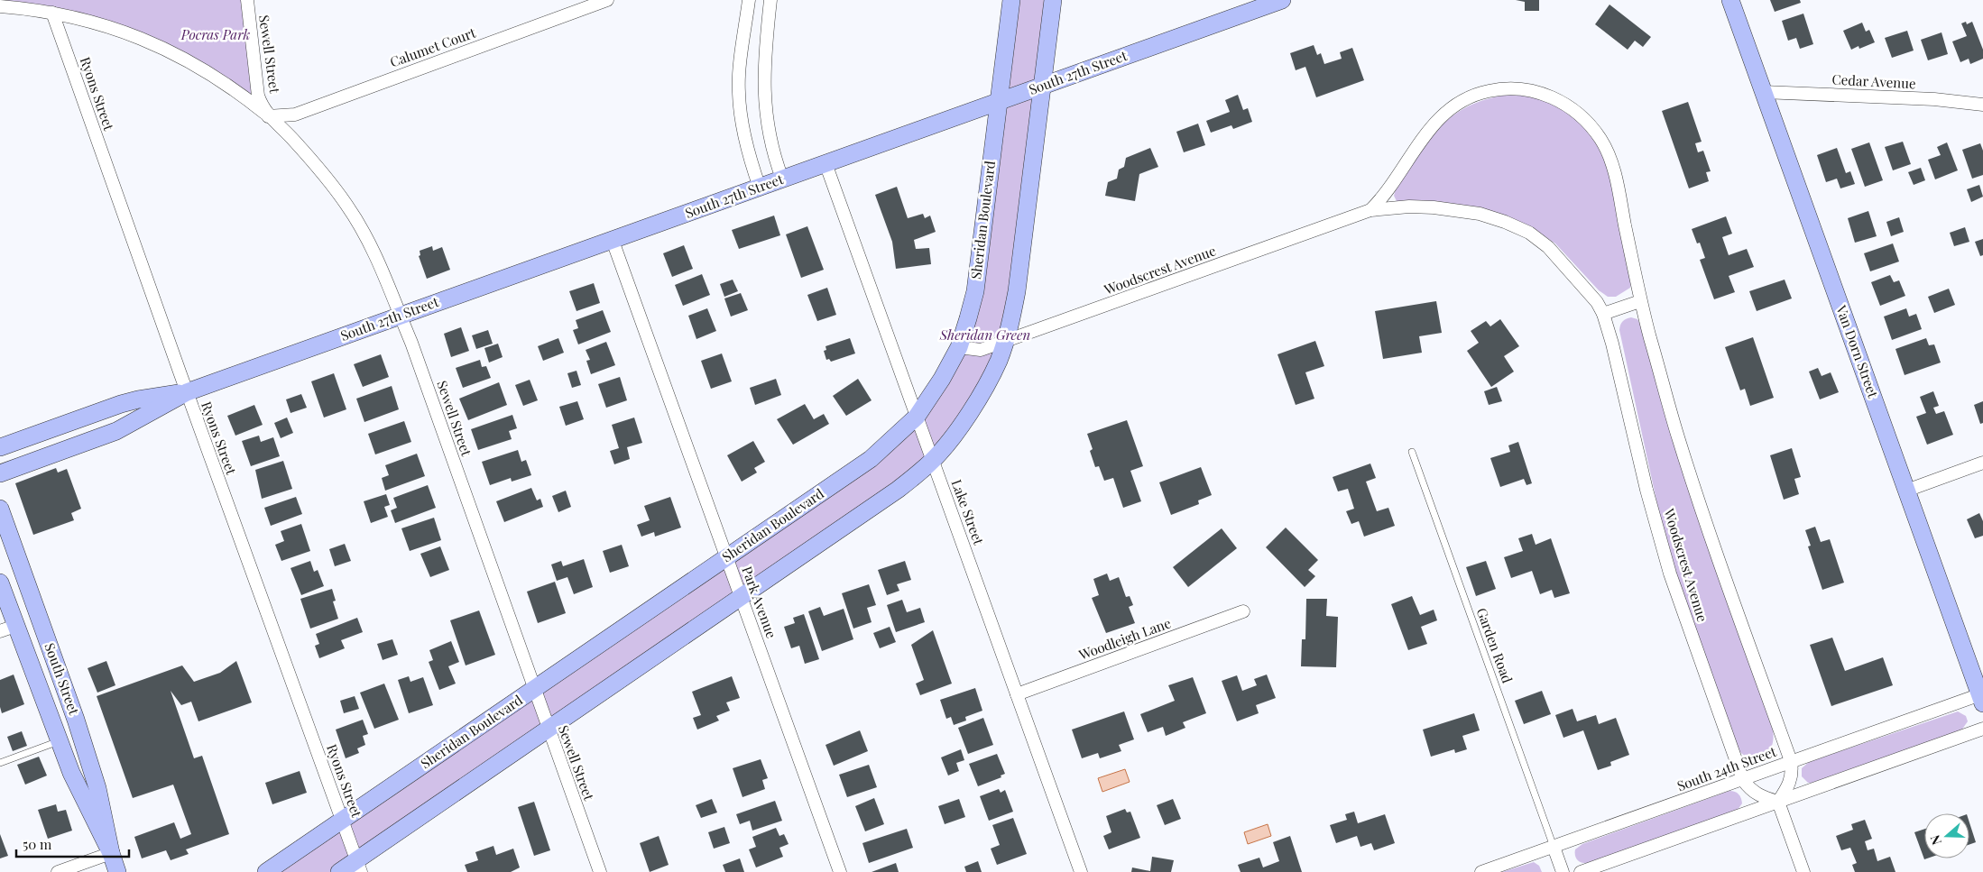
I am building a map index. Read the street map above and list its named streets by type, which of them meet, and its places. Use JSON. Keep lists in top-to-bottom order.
{
  "streets": {
    "main road": [
      "South 27th Street",
      "Sheridan Boulevard",
      "Van Dorn Street",
      "South Street"
    ],
    "street": [
      "Calumet Court",
      "Sewell Street",
      "Cedar Avenue",
      "Ryons Street",
      "Woodscrest Avenue",
      "Lake Street",
      "Park Avenue",
      "Woodleigh Lane",
      "South 24th Street"
    ],
    "lane": ["Garden Road"]
  },
  "crossings": [
    ["Calumet Court", "Sewell Street"],
    ["Sewell Street", "South 27th Street"],
    ["Sewell Street", "Sheridan Boulevard"],
    ["South 27th Street", "Ryons Street"],
    ["South 27th Street", "Sheridan Boulevard"],
    ["South 27th Street", "Lake Street"],
    ["South 27th Street", "Park Avenue"],
    ["Cedar Avenue", "Van Dorn Street"],
    ["Ryons Street", "Sheridan Boulevard"],
    ["Sheridan Boulevard", "Woodscrest Avenue"],
    ["Sheridan Boulevard", "Lake Street"],
    ["Sheridan Boulevard", "Park Avenue"],
    ["Woodscrest Avenue", "South 24th Street"],
    ["Van Dorn Street", "South 24th Street"],
    ["Lake Street", "Woodleigh Lane"],
    ["Garden Road", "South 24th Street"]
  ],
  "parks": ["Pocras Park", "Sheridan Green"],
  "scale_bar": "50 m",
  "north": "left"
}
